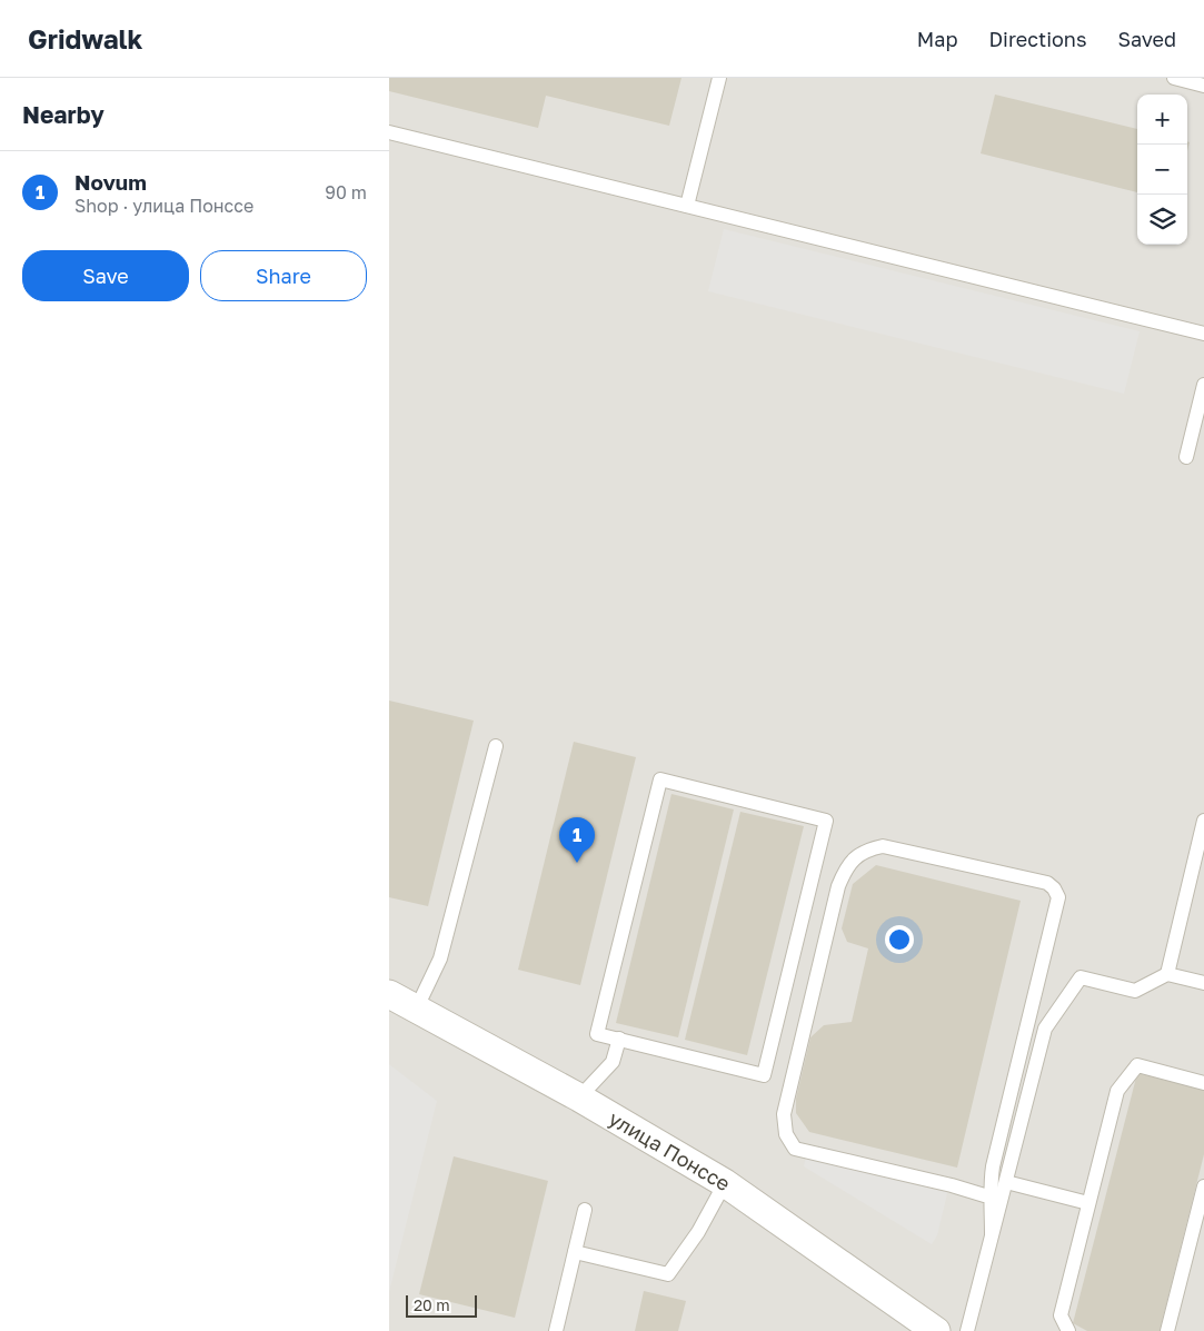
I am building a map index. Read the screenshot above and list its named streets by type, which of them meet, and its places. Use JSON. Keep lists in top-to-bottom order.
{
  "streets": {
    "street": ["улица Понссе"]
  },
  "scale_bar": "20 m",
  "page": {
    "header": "Gridwalk",
    "nav": ["Map", "Directions", "Saved"],
    "heading": "Nearby",
    "map_buttons": ["+", "−"],
    "list": [
      {
        "mark": "1",
        "name": "Novum",
        "note": "Shop · улица Понссе",
        "value": "90 m"
      }
    ],
    "buttons": ["Save", "Share"],
    "pins": "1",
    "scale": "20 m"
  }
}
